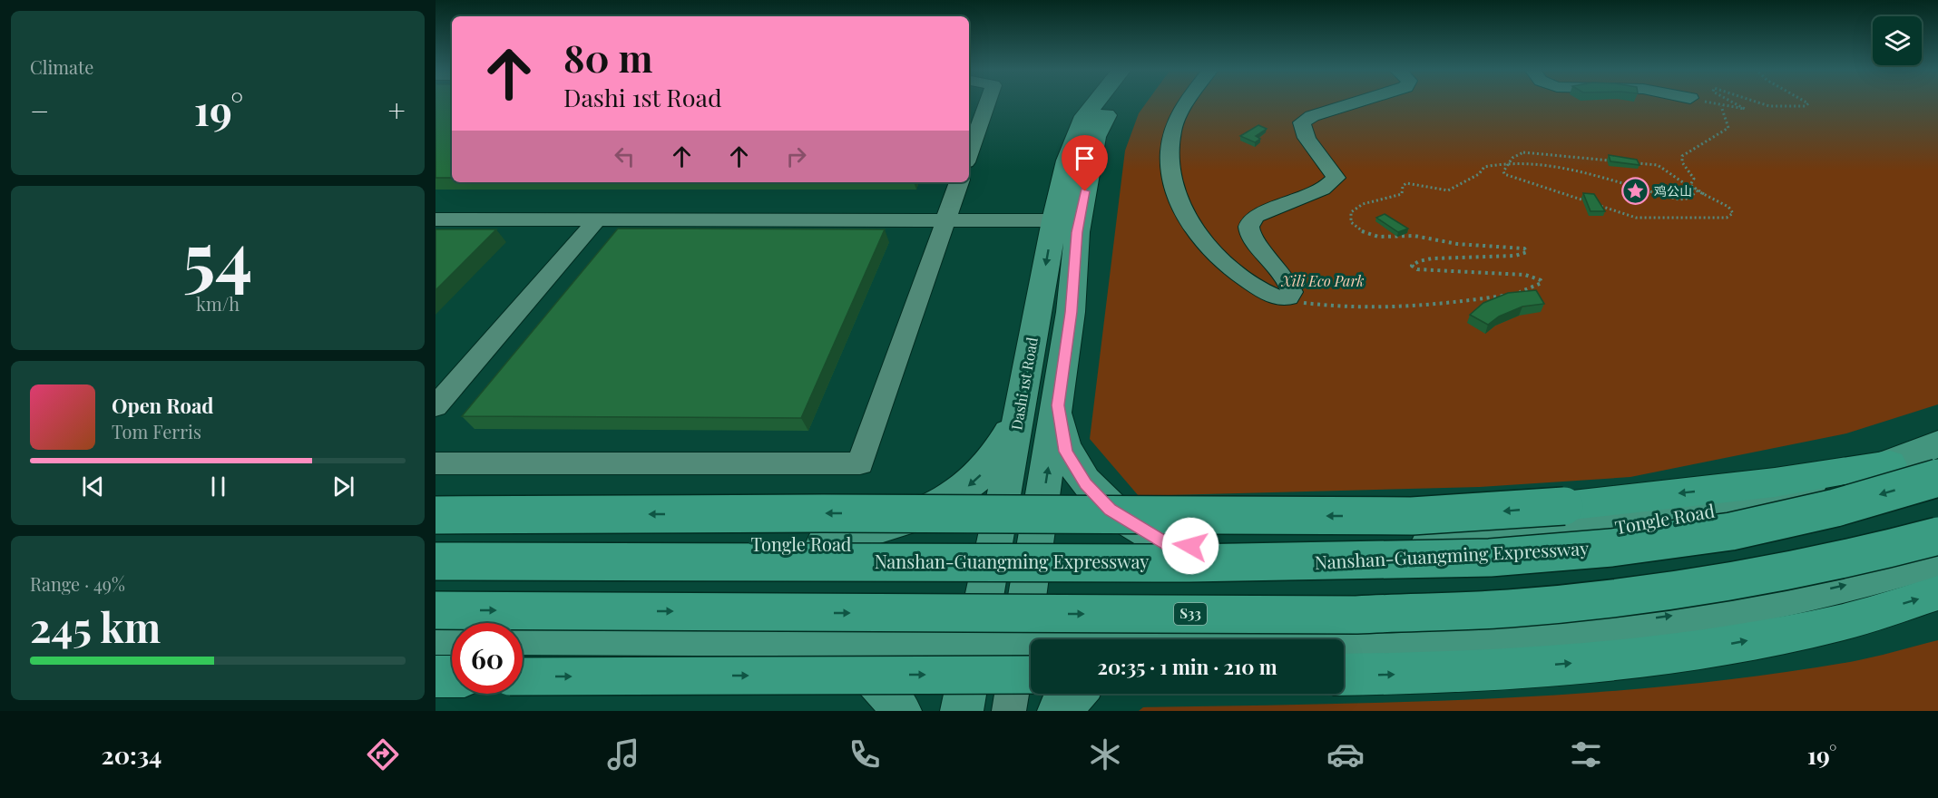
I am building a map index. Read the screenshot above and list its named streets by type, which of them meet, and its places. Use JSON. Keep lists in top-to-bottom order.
{
  "streets": {
    "highway": ["Nanshan-Guangming Expressway", "S33"],
    "main road": ["Dashi 1st Road", "Tongle Road"]
  },
  "crossings": [
    ["Dashi 1st Road", "Tongle Road"]
  ],
  "parks": ["Xili Eco Park"],
  "places": {
    "place": ["鸡公山"]
  },
  "page": {
    "tile": [
      "Climate",
      ["54", "km/h"],
      ["Range · 49%", "245 km"]
    ],
    "turn": ["80 m", "Dashi 1st Road"],
    "heat": ["−", "19°", "+"],
    "song": ["Open Road", "Tom Ferris"],
    "limit": "60",
    "trip": "20:35 · 1 min · 210 m",
    "tabs": ["20:34", "19°"]
  }
}
